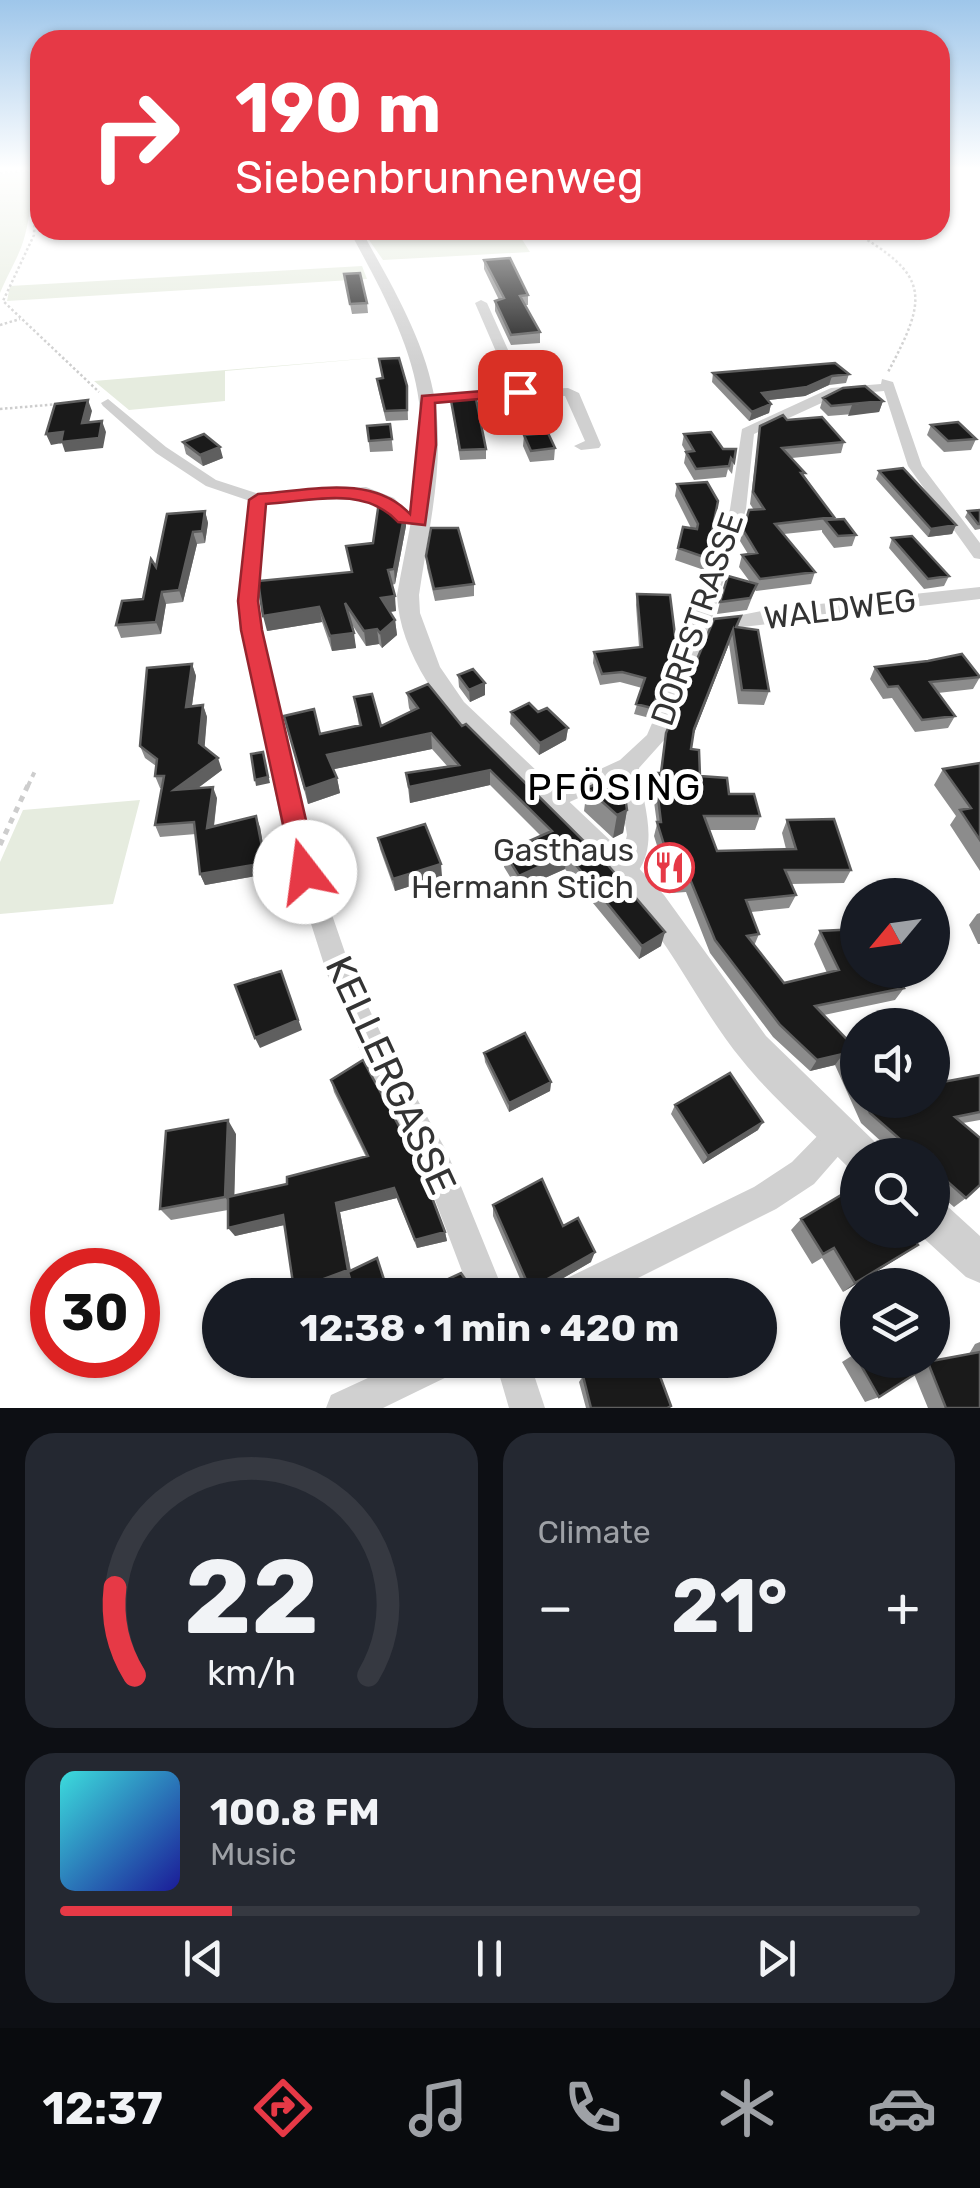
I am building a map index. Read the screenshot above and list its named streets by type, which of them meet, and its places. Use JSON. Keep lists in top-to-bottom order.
{
  "streets": {
    "street": ["WALDWEG", "DORFSTRASSE", "KELLERGASSE"]
  },
  "crossings": [
    ["WALDWEG", "DORFSTRASSE"]
  ],
  "districts": ["PFÖSING"],
  "places": {
    "restaurant": ["Gasthaus Hermann Stich"]
  },
  "north": "bottom left",
  "page": {
    "turn": ["190 m", "Siebenbrunnenweg"],
    "limit": "30",
    "trip": "12:38 · 1 min · 420 m",
    "tile": "Climate",
    "heat": ["−", "21°", "+"],
    "song": ["100.8 FM", "Music"],
    "tabs": "12:37",
    "gauge": ["22", "km/h"]
  }
}
